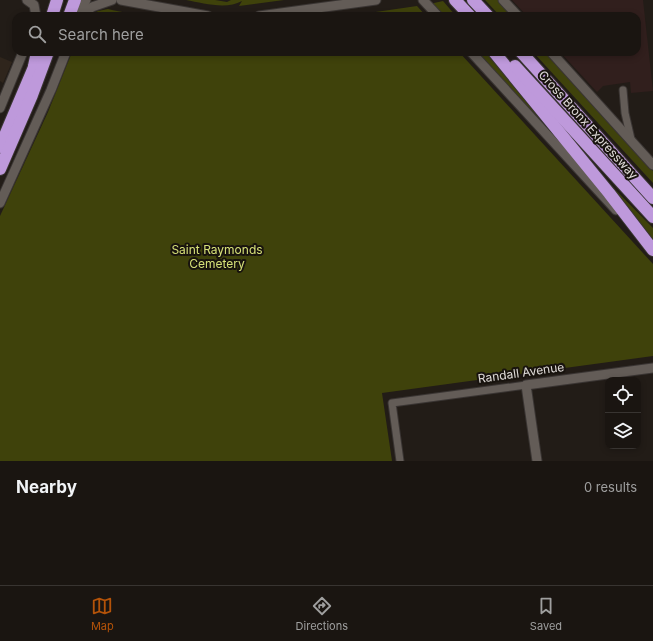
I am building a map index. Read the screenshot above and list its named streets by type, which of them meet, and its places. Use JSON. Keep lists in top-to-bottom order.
{
  "streets": {
    "highway": ["Cross Bronx Expressway"],
    "street": ["Randall Avenue"]
  },
  "parks": ["Saint Raymonds Cemetery"],
  "page": {
    "search": "Search here",
    "heading": ["Nearby", "0 results"],
    "nav": ["Map", "Directions", "Saved"]
  }
}
